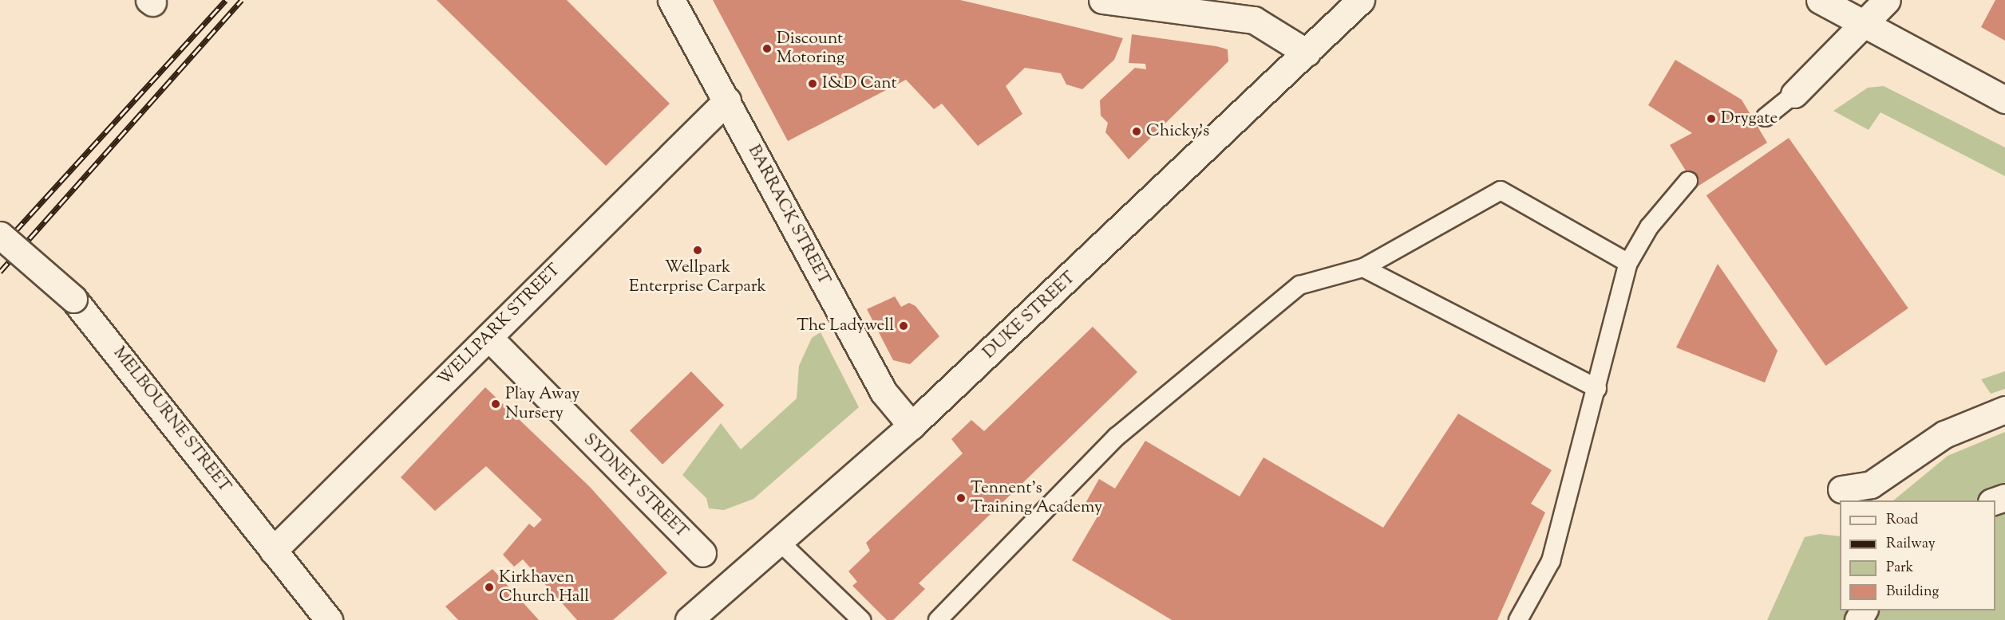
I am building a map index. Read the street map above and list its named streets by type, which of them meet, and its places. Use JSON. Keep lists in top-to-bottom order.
{
  "streets": {
    "street": [
      "BARRACK STREET",
      "DUKE STREET",
      "WELLPARK STREET",
      "MELBOURNE STREET",
      "SYDNEY STREET"
    ]
  },
  "crossings": [
    ["BARRACK STREET", "DUKE STREET"],
    ["BARRACK STREET", "WELLPARK STREET"],
    ["WELLPARK STREET", "MELBOURNE STREET"],
    ["WELLPARK STREET", "SYDNEY STREET"]
  ],
  "places": [
    "Discount Motoring",
    "I&D Cant",
    "Drygate",
    "Chicky's",
    "Wellpark Enterprise Carpark",
    "The Ladywell",
    "Play Away Nursery",
    "Tennent's Training Academy",
    "Kirkhaven Church Hall"
  ],
  "legend": [
    "Road",
    "Railway",
    "Park",
    "Building"
  ]
}
